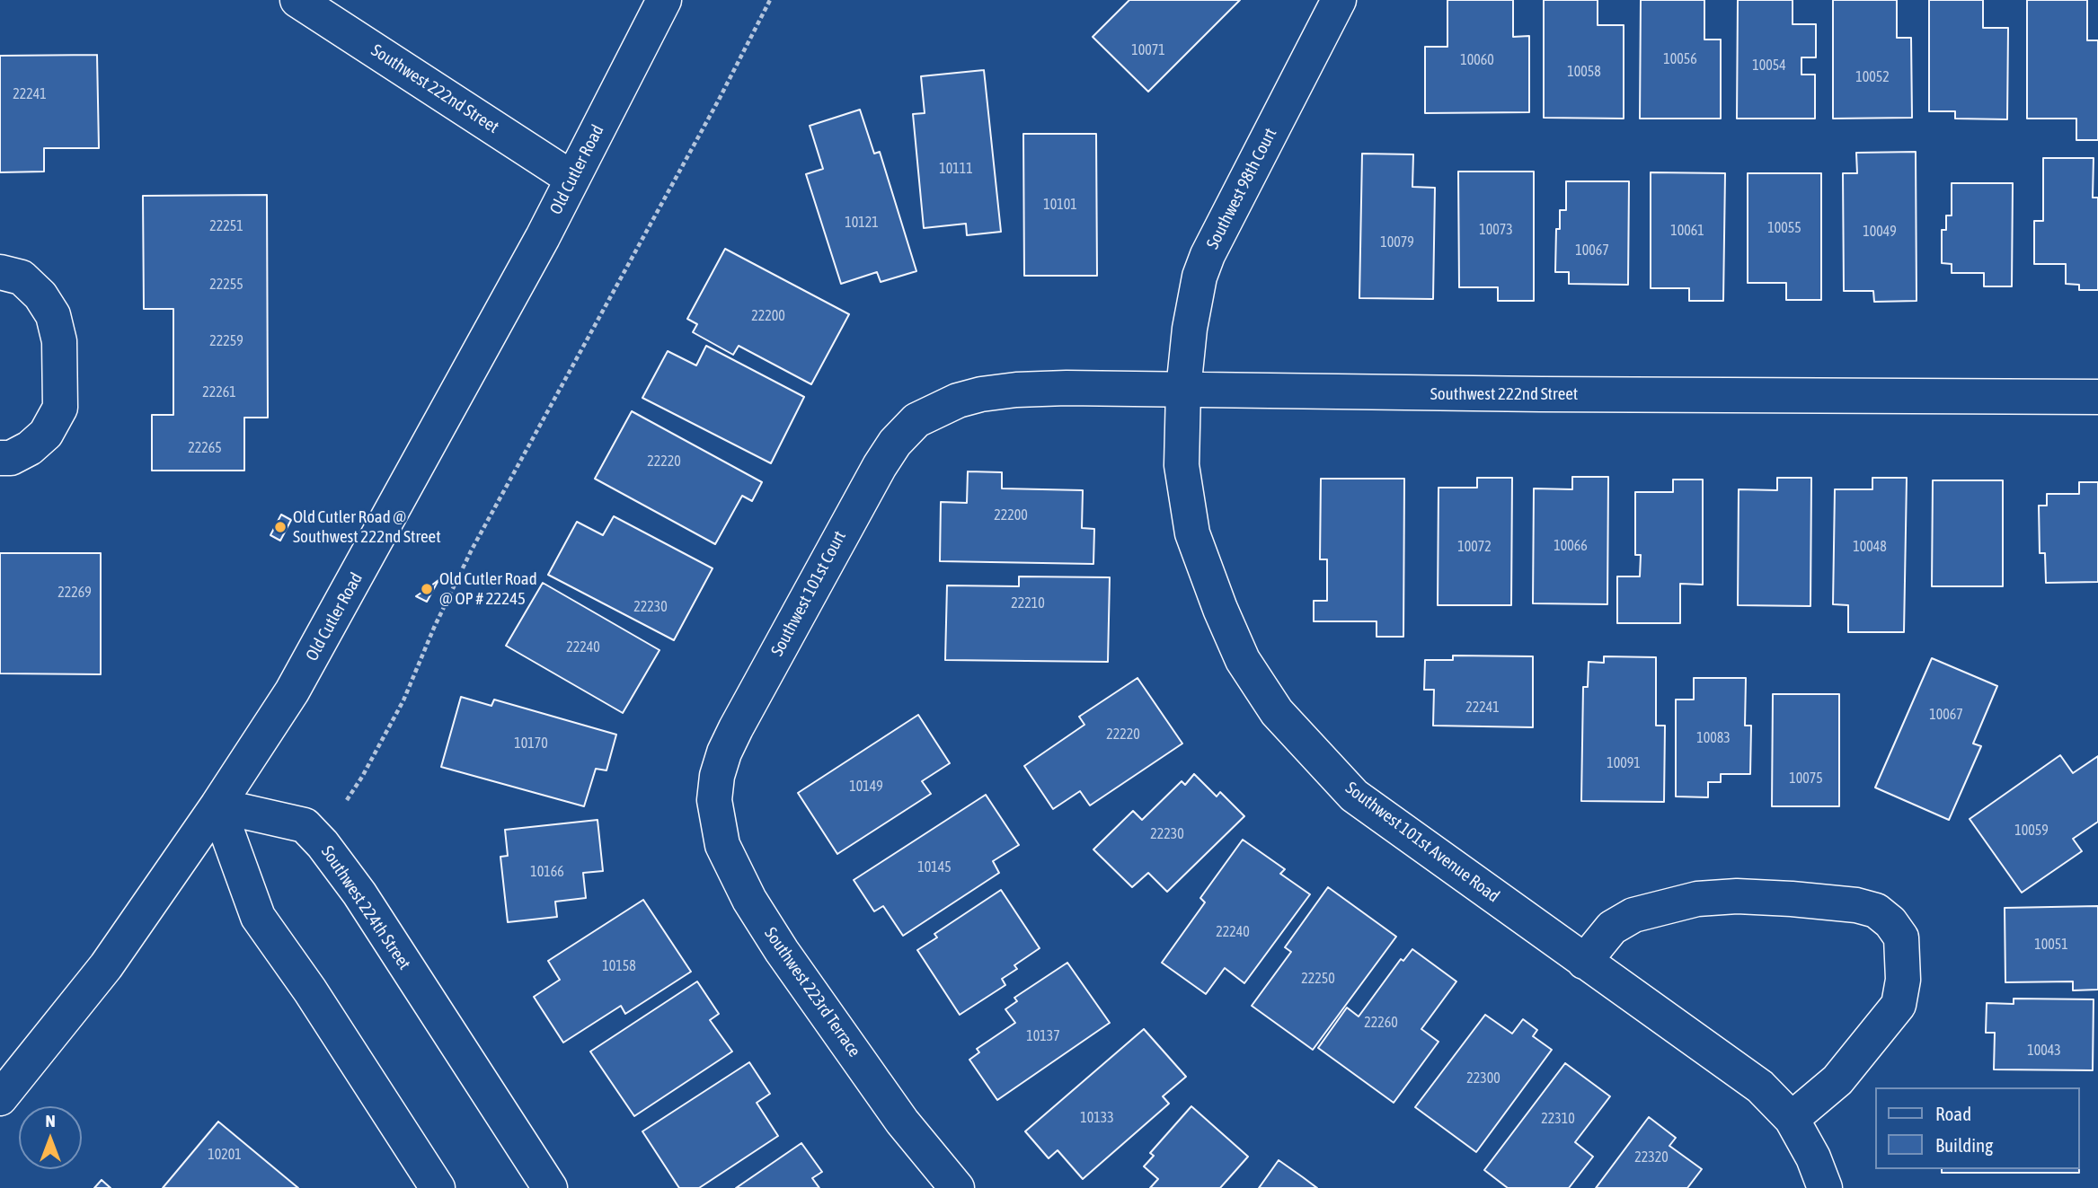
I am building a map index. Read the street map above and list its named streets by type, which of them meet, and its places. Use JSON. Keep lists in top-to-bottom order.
{
  "streets": {
    "street": [
      "Southwest 222nd Street",
      "Old Cutler Road",
      "Southwest 98th Court",
      "Southwest 101st Court",
      "Southwest 101st Avenue Road",
      "Southwest 224th Street",
      "Southwest 223rd Terrace"
    ]
  },
  "crossings": [
    ["Southwest 222nd Street", "Old Cutler Road"],
    ["Southwest 222nd Street", "Southwest 98th Court"],
    ["Southwest 222nd Street", "Southwest 101st Court"],
    ["Southwest 222nd Street", "Southwest 101st Avenue Road"],
    ["Old Cutler Road", "Southwest 224th Street"],
    ["Southwest 98th Court", "Southwest 101st Avenue Road"],
    ["Southwest 101st Court", "Southwest 223rd Terrace"]
  ],
  "places": ["Old Cutler Road @ Southwest 222nd Street", "Old Cutler Road @ OP # 22245"],
  "house_numbers": [
    "10071",
    "10056",
    "10060",
    "10054",
    "10058",
    "10052",
    "22241",
    "10111",
    "10101",
    "10121",
    "22251",
    "10055",
    "10073",
    "10061",
    "10049",
    "10079",
    "10067",
    "22255",
    "22200",
    "22259",
    "22261",
    "22265",
    "22220",
    "22200",
    "10066",
    "10072",
    "10048",
    "22269",
    "22210",
    "22230",
    "22240",
    "22241",
    "10067",
    "22220",
    "10083",
    "10170",
    "10091",
    "10075",
    "10149",
    "10059",
    "22230",
    "10145",
    "10166",
    "22240",
    "10051",
    "10158",
    "22250",
    "22260",
    "10137",
    "10043",
    "22300",
    "10133",
    "22310",
    "10201",
    "22320"
  ],
  "legend": ["Road", "Building"],
  "north": "top"
}
